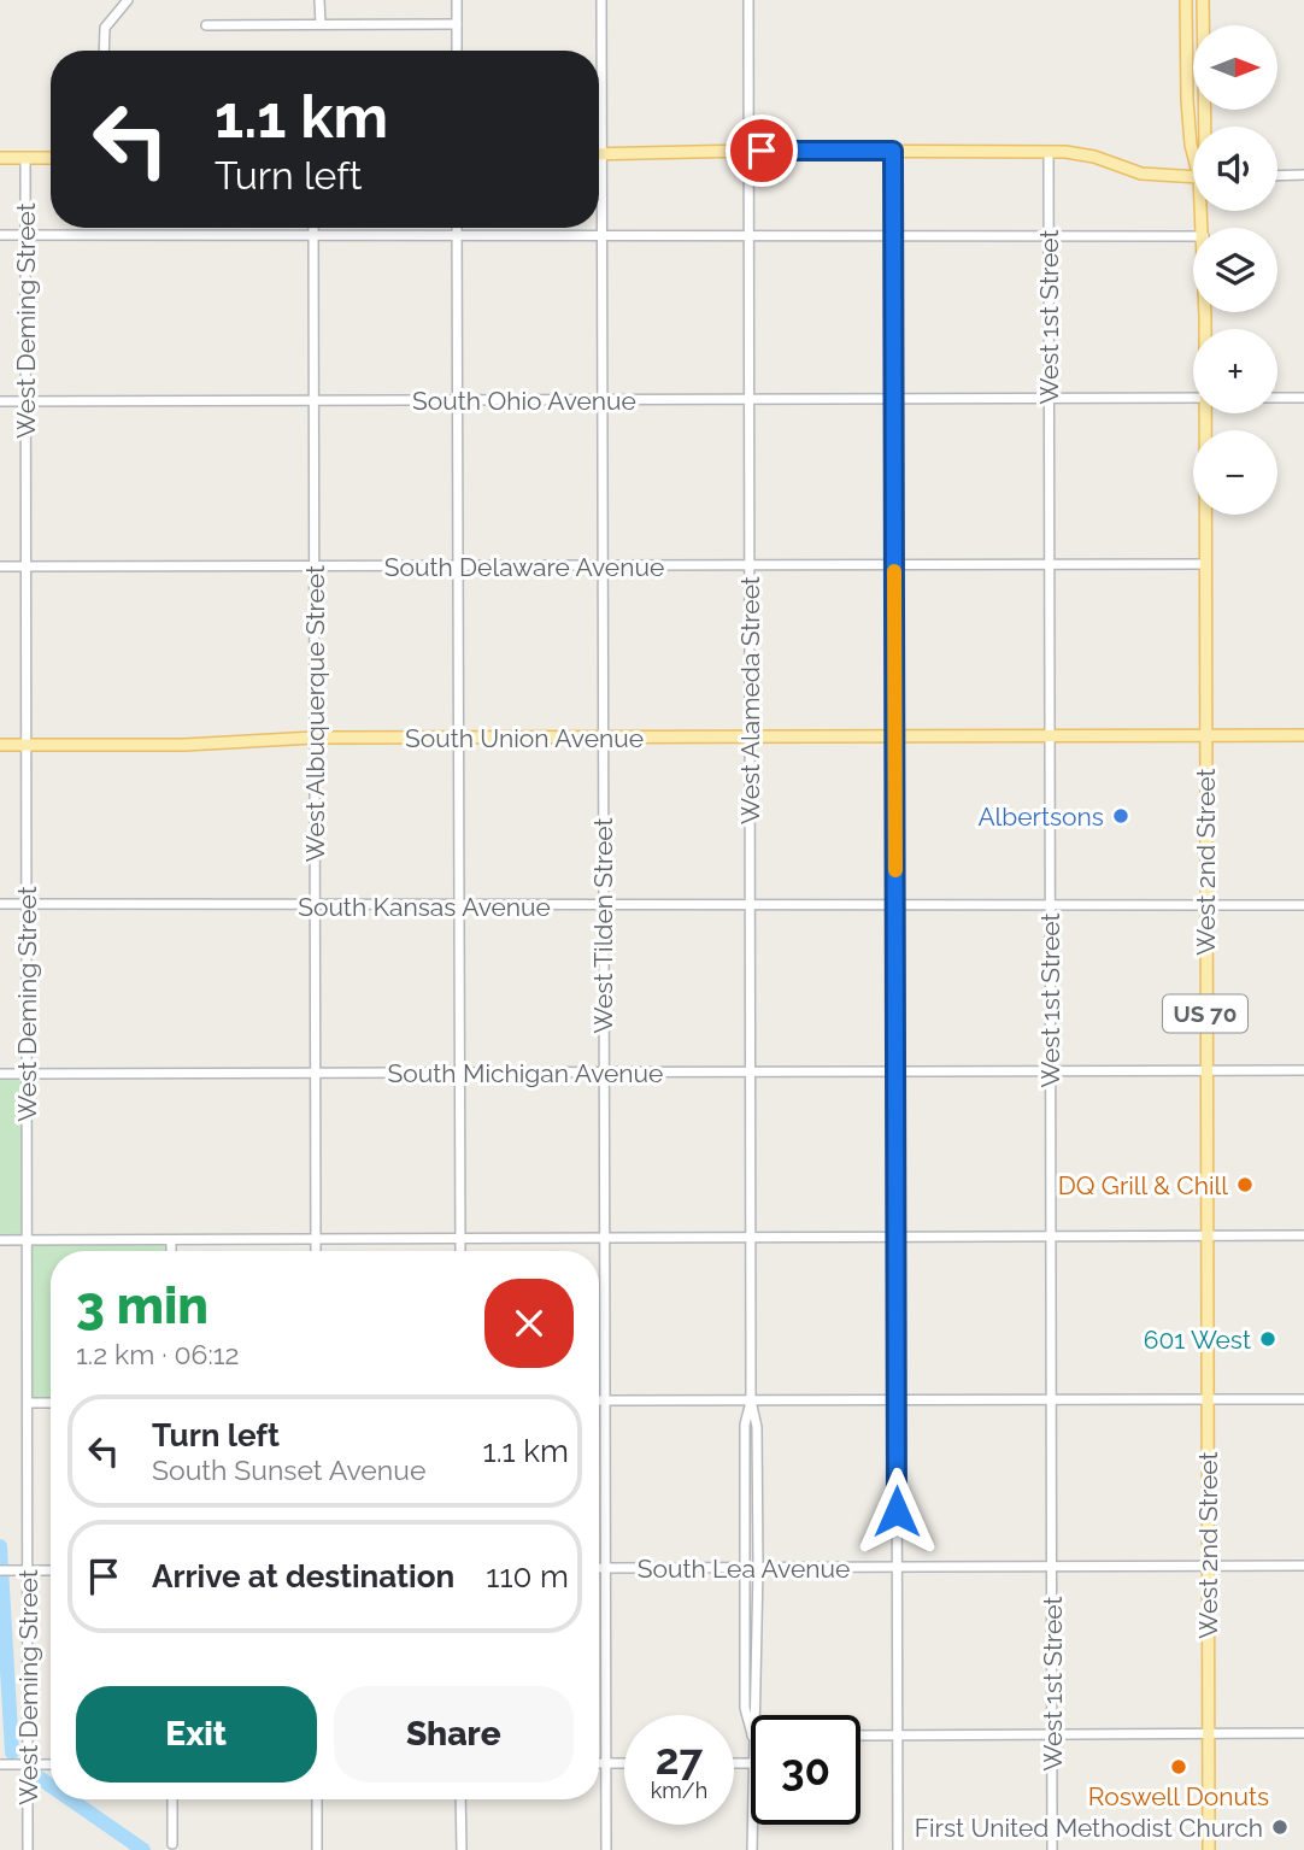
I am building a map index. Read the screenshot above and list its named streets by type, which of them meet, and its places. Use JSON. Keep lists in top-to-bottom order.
{
  "streets": {
    "main road": ["South Union Avenue", "West 2nd Street", "US 70"],
    "street": [
      "West 1st Street",
      "West Deming Street",
      "South Ohio Avenue",
      "South Delaware Avenue",
      "West Alameda Street",
      "West Albuquerque Street",
      "South Kansas Avenue",
      "West Tilden Street",
      "South Michigan Avenue",
      "South Lea Avenue"
    ]
  },
  "crossings": [
    ["West 1st Street", "South Ohio Avenue"],
    ["West 1st Street", "South Delaware Avenue"],
    ["West 1st Street", "South Union Avenue"],
    ["West 1st Street", "South Kansas Avenue"],
    ["West 1st Street", "South Michigan Avenue"],
    ["West 1st Street", "South Lea Avenue"],
    ["West Deming Street", "South Ohio Avenue"],
    ["West Deming Street", "South Delaware Avenue"],
    ["West Deming Street", "South Union Avenue"],
    ["West Deming Street", "South Kansas Avenue"],
    ["West Deming Street", "South Michigan Avenue"],
    ["South Ohio Avenue", "West Alameda Street"],
    ["South Ohio Avenue", "West Albuquerque Street"],
    ["South Ohio Avenue", "West Tilden Street"],
    ["South Delaware Avenue", "West Alameda Street"],
    ["South Delaware Avenue", "West Albuquerque Street"],
    ["South Delaware Avenue", "West 2nd Street"],
    ["South Delaware Avenue", "West Tilden Street"],
    ["West Alameda Street", "South Union Avenue"],
    ["West Alameda Street", "South Kansas Avenue"],
    ["West Alameda Street", "South Michigan Avenue"],
    ["West Alameda Street", "South Lea Avenue"],
    ["West Albuquerque Street", "South Union Avenue"],
    ["West Albuquerque Street", "South Kansas Avenue"],
    ["West Albuquerque Street", "South Michigan Avenue"],
    ["South Union Avenue", "West 2nd Street"],
    ["South Union Avenue", "West Tilden Street"],
    ["West 2nd Street", "South Kansas Avenue"],
    ["West 2nd Street", "South Michigan Avenue"],
    ["West 2nd Street", "South Lea Avenue"],
    ["South Kansas Avenue", "West Tilden Street"],
    ["West Tilden Street", "South Michigan Avenue"],
    ["West Tilden Street", "South Lea Avenue"]
  ],
  "places": [
    "Albertsons",
    "DQ Grill & Chill",
    "601 West",
    "Roswell Donuts",
    "First United Methodist Church"
  ],
  "north": "right",
  "page": {
    "map_buttons": ["+", "−"],
    "turn": ["1.1 km", "Turn left"],
    "heading": ["3 min", "1.2 km · 06:12"],
    "list": [
      {
        "name": "Turn left",
        "note": "South Sunset Avenue",
        "value": "1.1 km"
      },
      {
        "name": "Arrive at destination",
        "value": "110 m"
      }
    ],
    "buttons": ["Exit", "Share"],
    "speed": "27 km/h",
    "limit": "30"
  }
}
